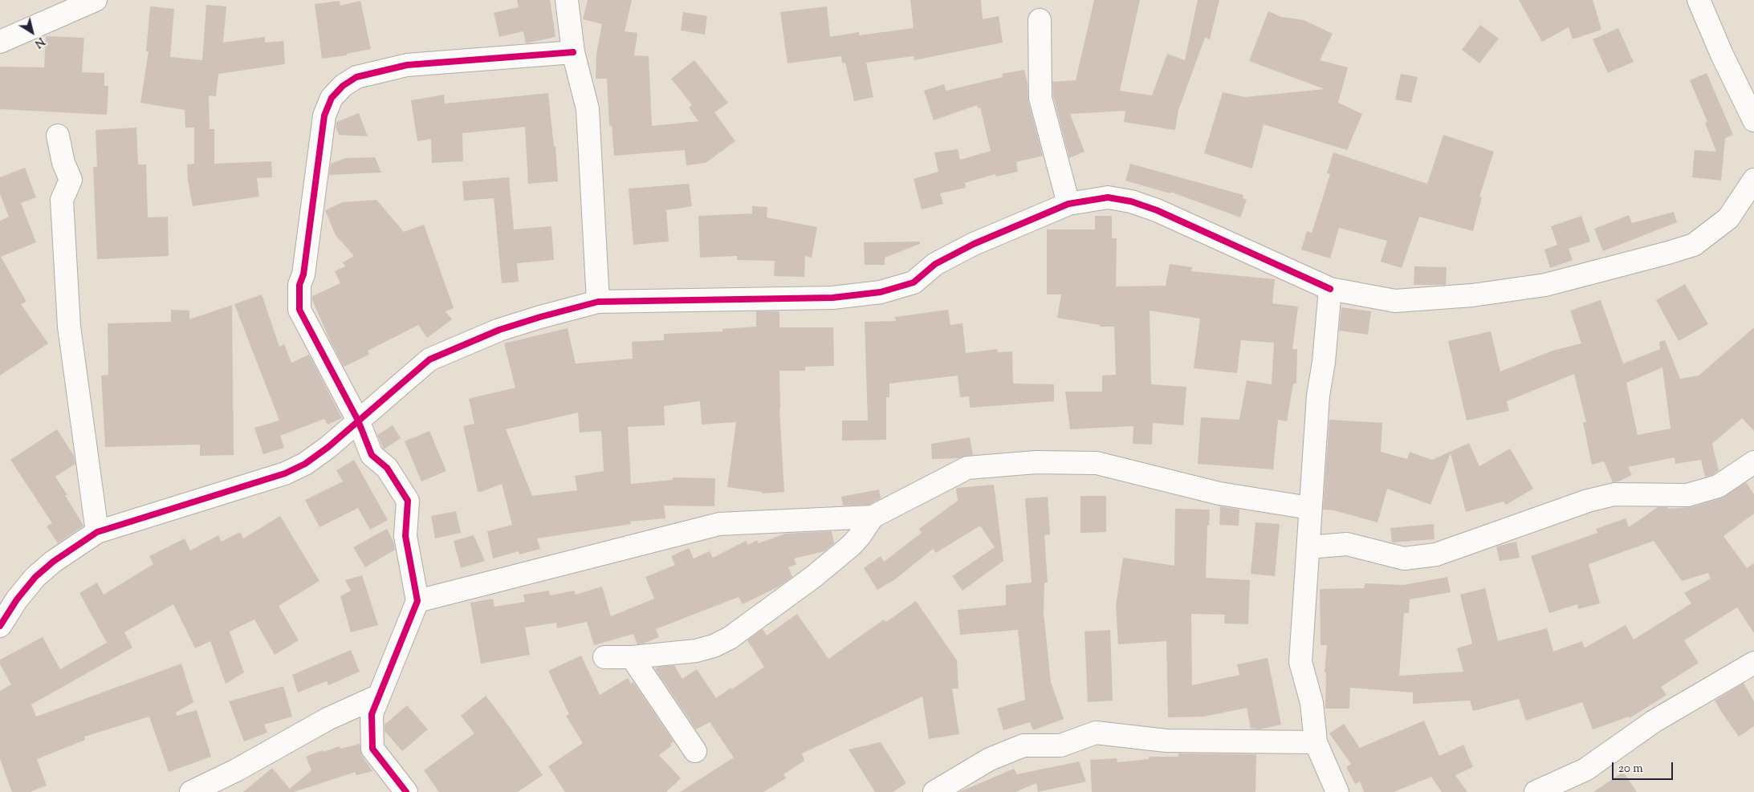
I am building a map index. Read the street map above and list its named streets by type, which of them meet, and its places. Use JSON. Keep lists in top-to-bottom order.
{
  "scale_bar": "20 m",
  "north": "bottom right"
}
